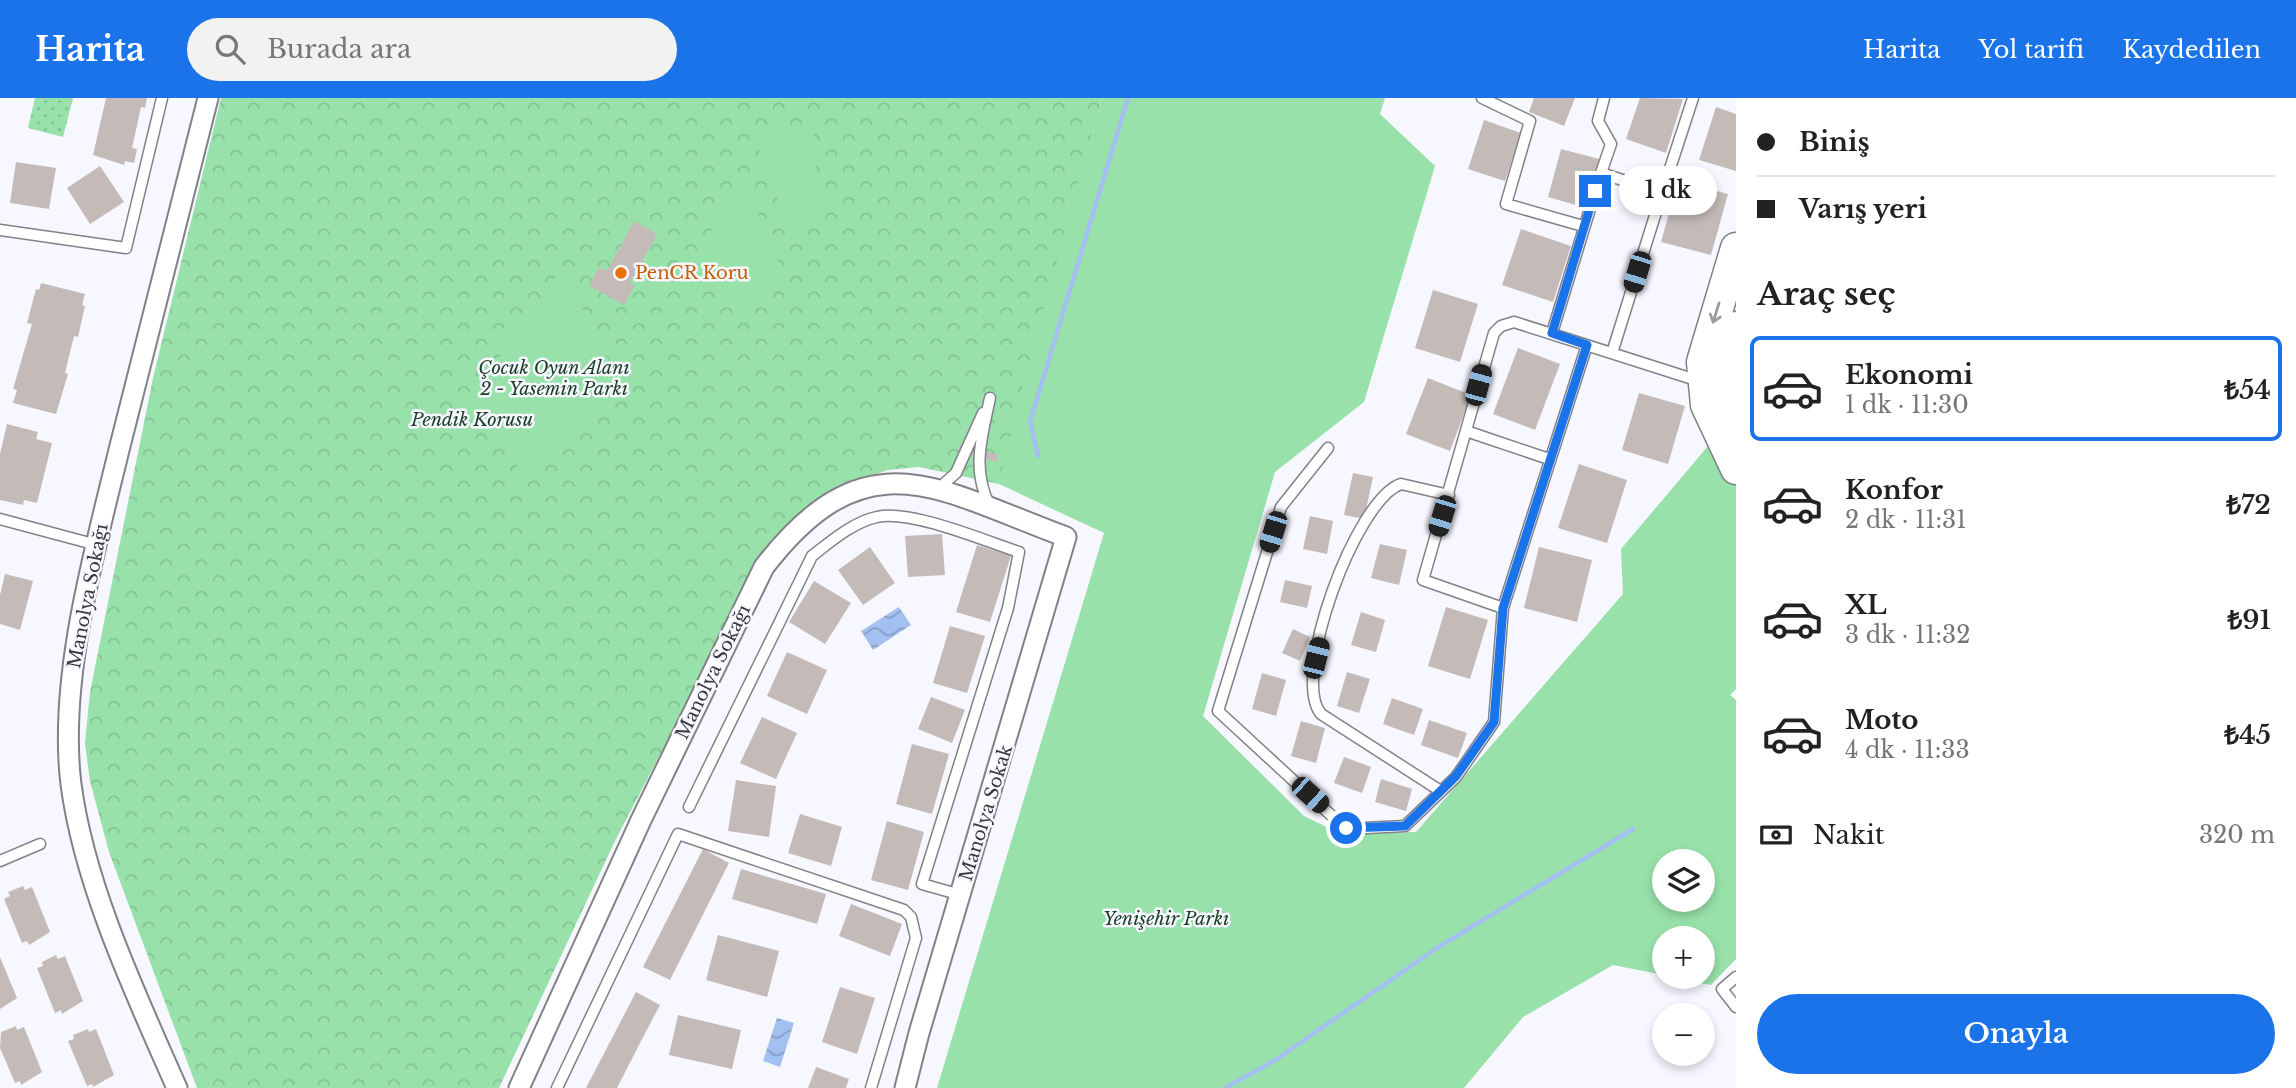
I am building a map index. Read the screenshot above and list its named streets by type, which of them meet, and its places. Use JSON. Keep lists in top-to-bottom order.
{
  "streets": {
    "street": ["Manolya Sokağı", "Manolya Sokak"]
  },
  "crossings": [
    ["Manolya Sokağı", "Manolya Sokak"]
  ],
  "parks": ["Çocuk Oyun Alanı 2 - Yasemin Parkı", "Pendik Korusu", "Yenişehir Parkı"],
  "places": ["PenCR Koru"],
  "page": {
    "header": "Harita",
    "search": "Burada ara",
    "nav": ["Harita", "Yol tarifi", "Kaydedilen"],
    "banner": ["Biniş", "Varış yeri"],
    "bubble": "1 dk",
    "heading": "Araç seç",
    "list": [
      {
        "name": "Ekonomi",
        "note": "1 dk · 11:30",
        "value": "₺54"
      },
      {
        "name": "Konfor",
        "note": "2 dk · 11:31",
        "value": "₺72"
      },
      {
        "name": "XL",
        "note": "3 dk · 11:32",
        "value": "₺91"
      },
      {
        "name": "Moto",
        "note": "4 dk · 11:33",
        "value": "₺45"
      }
    ],
    "pay": ["Nakit", "320 m"],
    "map_buttons": ["+", "−"],
    "buttons": "Onayla"
  }
}
